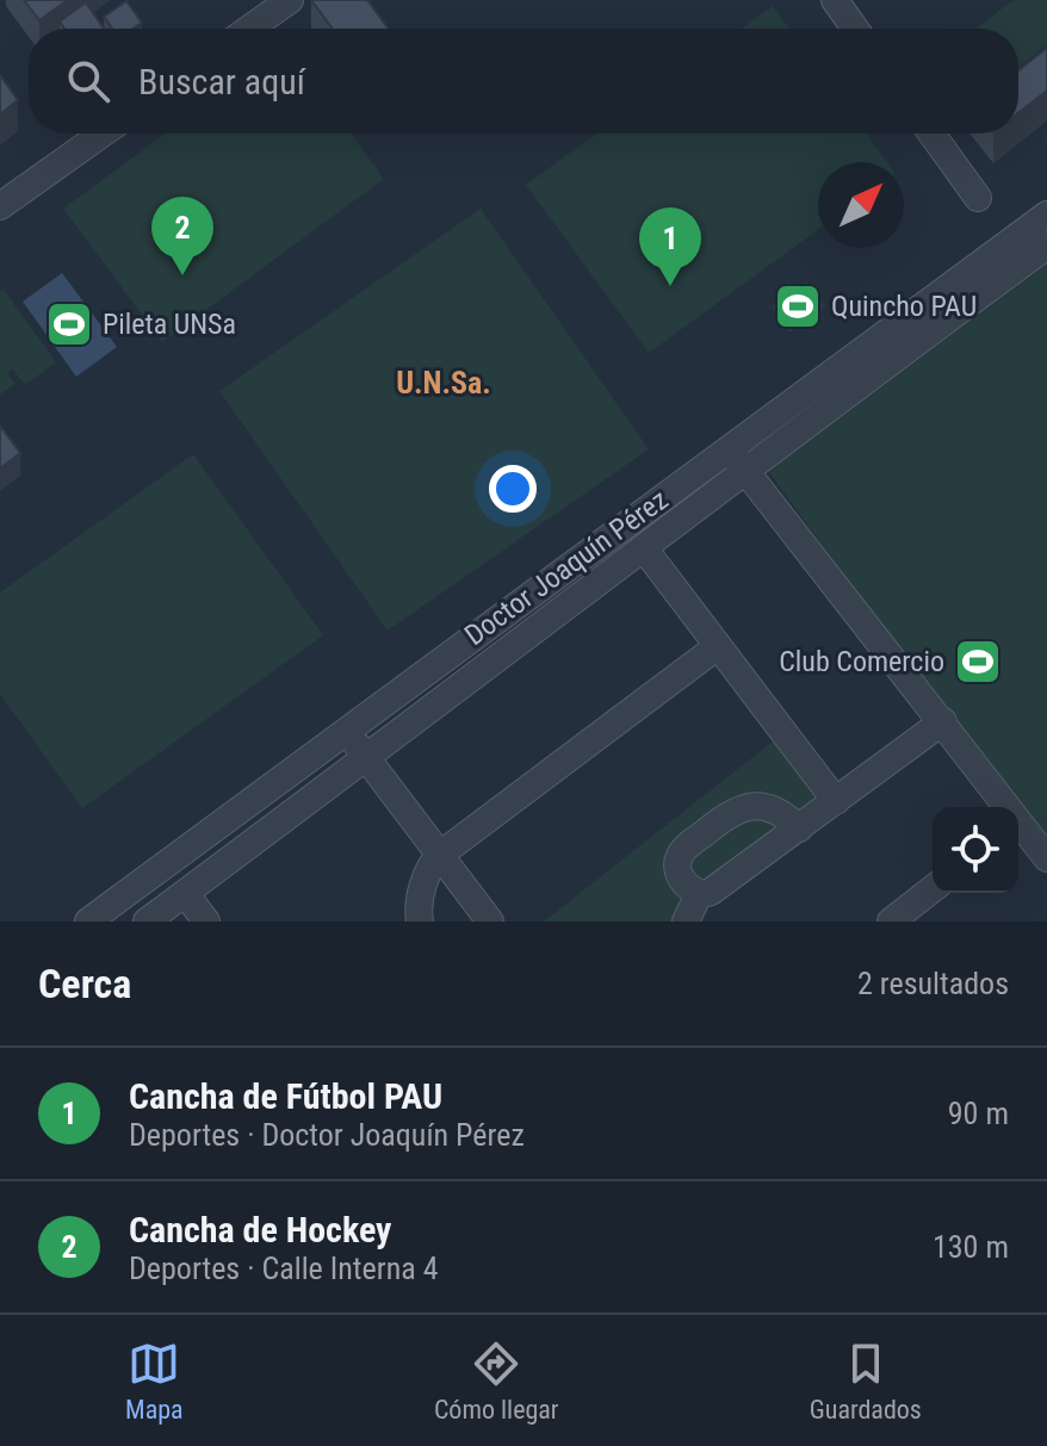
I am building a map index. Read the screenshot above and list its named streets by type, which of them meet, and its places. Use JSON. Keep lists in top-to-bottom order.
{
  "streets": {
    "street": ["Doctor Joaquín Pérez"]
  },
  "districts": ["U.N.Sa."],
  "places": {
    "sports": ["Quincho PAU", "Pileta UNSa", "Club Comercio"]
  },
  "north": "top right",
  "page": {
    "search": "Buscar aquí",
    "pins": ["2", "1"],
    "heading": ["Cerca", "2 resultados"],
    "list": [
      {
        "mark": "1",
        "name": "Cancha de Fútbol PAU",
        "note": "Deportes · Doctor Joaquín Pérez",
        "value": "90 m"
      },
      {
        "mark": "2",
        "name": "Cancha de Hockey",
        "note": "Deportes · Calle Interna 4",
        "value": "130 m"
      }
    ],
    "nav": ["Mapa", "Cómo llegar", "Guardados"]
  }
}
